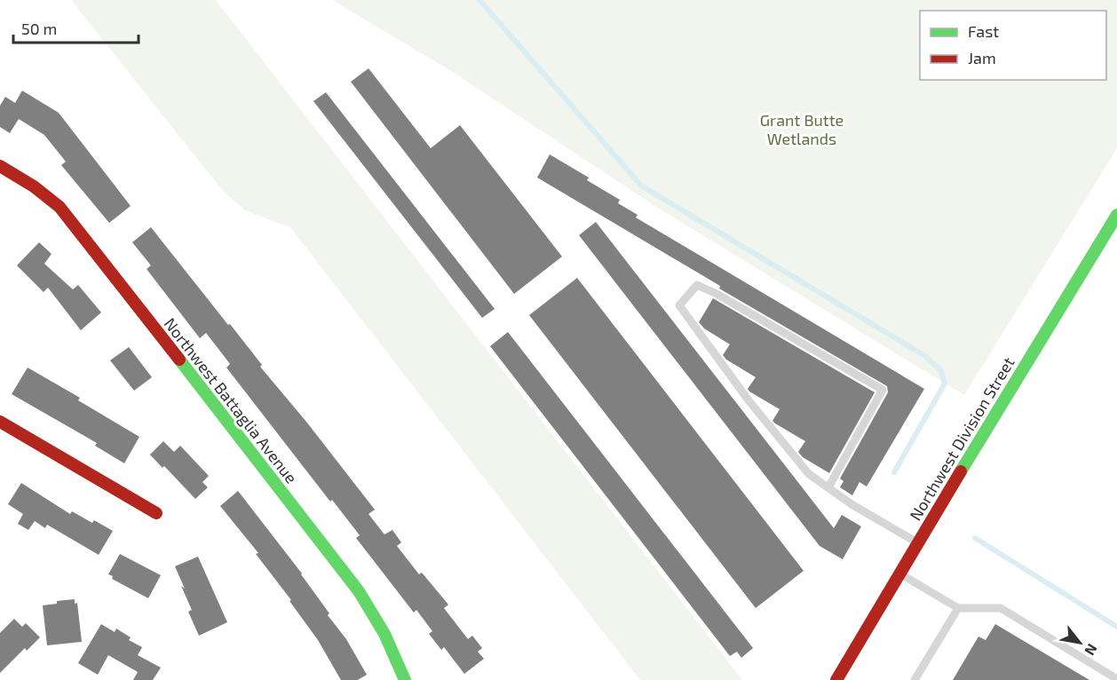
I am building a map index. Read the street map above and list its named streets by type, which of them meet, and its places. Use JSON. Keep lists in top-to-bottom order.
{
  "streets": {
    "street": ["Northwest Battaglia Avenue", "Northwest Division Street"]
  },
  "parks": ["Grant Butte Wetlands"],
  "legend": ["Fast", "Jam"],
  "scale_bar": "50 m",
  "north": "bottom right"
}
